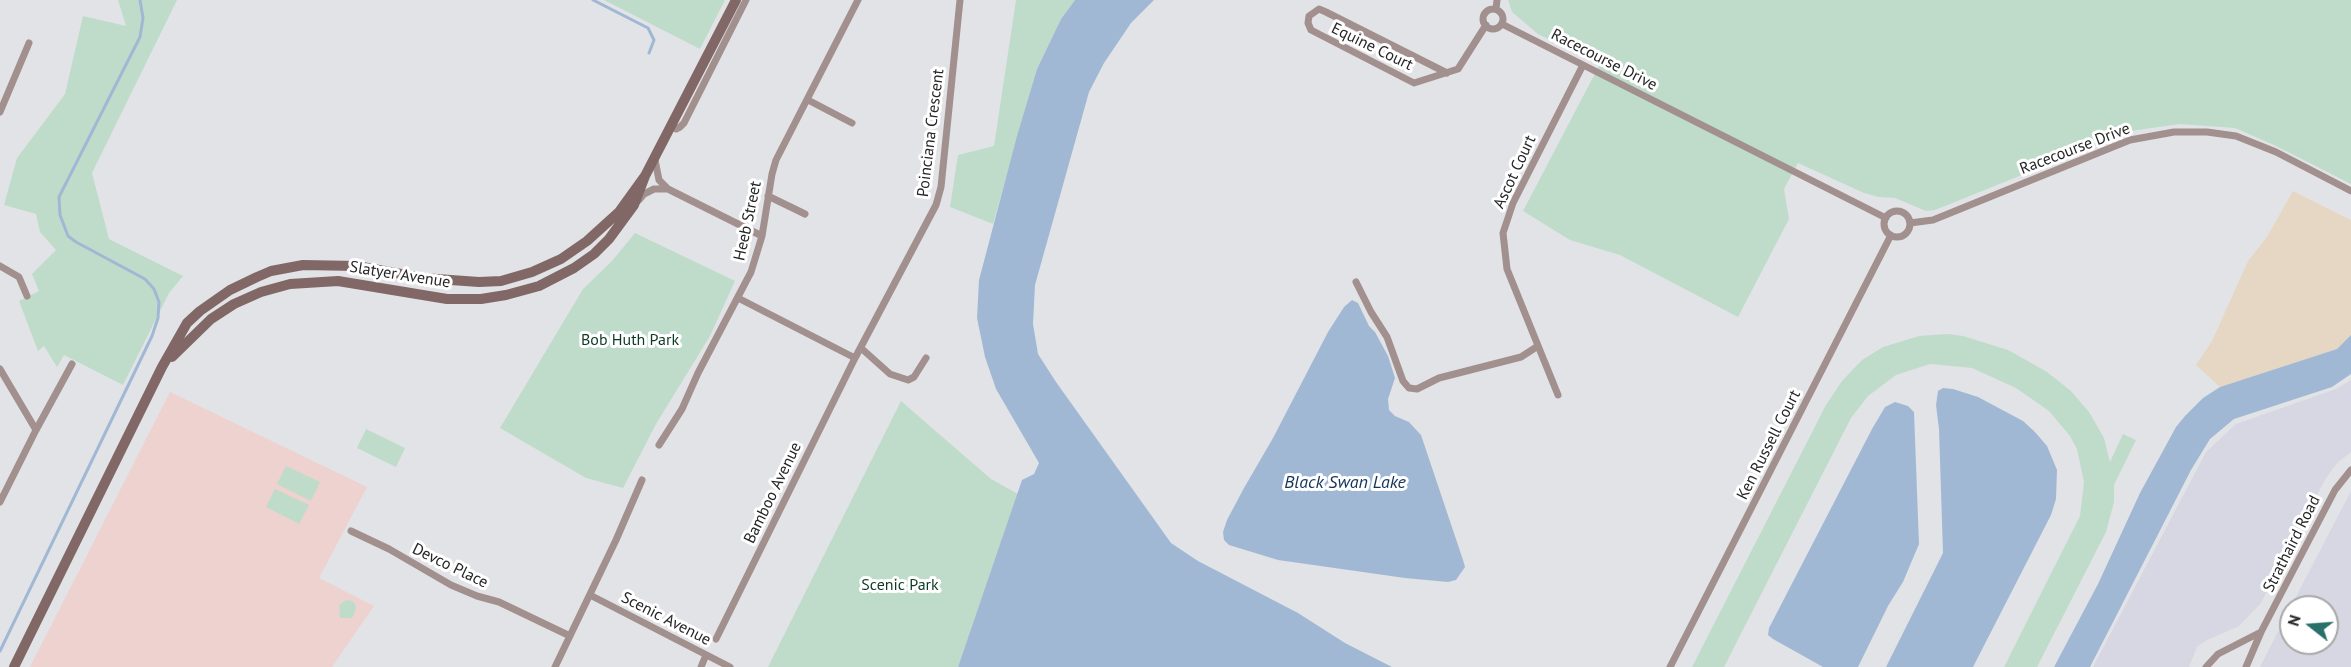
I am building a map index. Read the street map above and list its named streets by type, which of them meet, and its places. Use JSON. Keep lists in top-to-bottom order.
{
  "streets": {
    "main road": ["Slatyer Avenue"],
    "street": [
      "Equine Court",
      "Racecourse Drive",
      "Poinciana Crescent",
      "Ascot Court",
      "Heeb Street",
      "Ken Russell Court",
      "Bamboo Avenue",
      "Strathaird Road",
      "Devco Place",
      "Scenic Avenue"
    ]
  },
  "crossings": [
    ["Equine Court", "Racecourse Drive"],
    ["Racecourse Drive", "Ascot Court"],
    ["Racecourse Drive", "Ken Russell Court"],
    ["Poinciana Crescent", "Bamboo Avenue"]
  ],
  "water": ["Black Swan Lake"],
  "parks": ["Bob Huth Park", "Scenic Park"],
  "north": "left"
}
